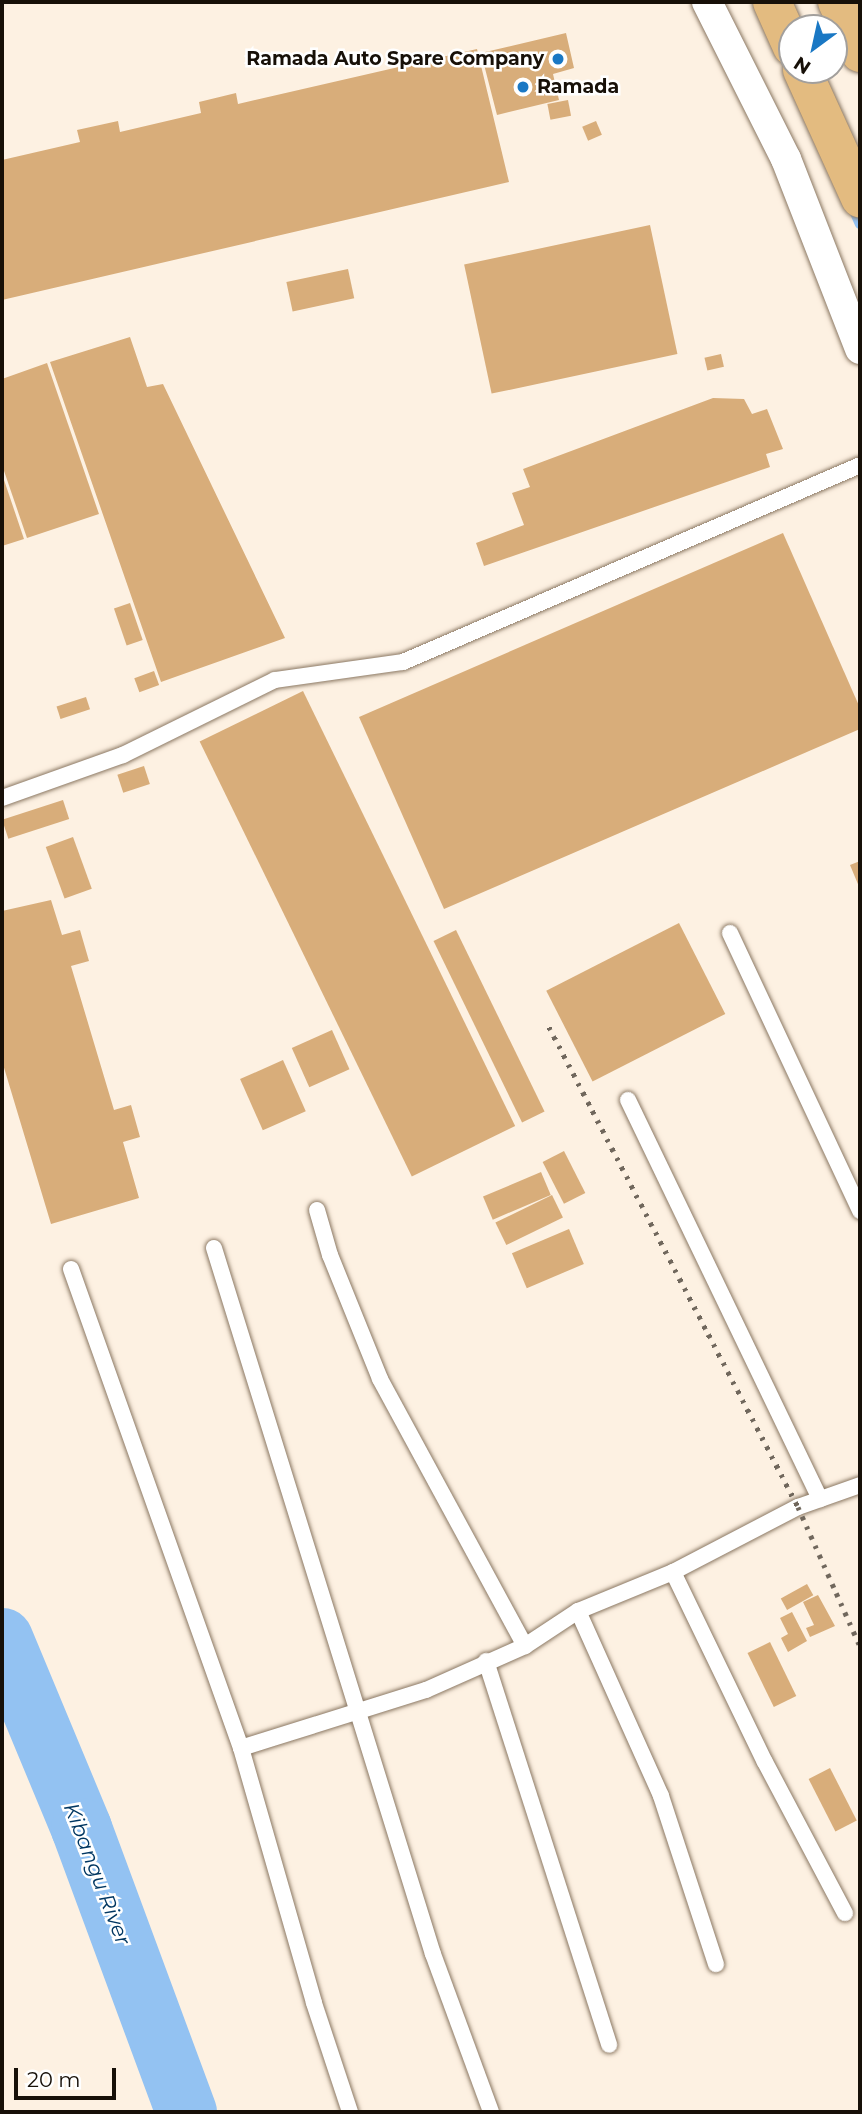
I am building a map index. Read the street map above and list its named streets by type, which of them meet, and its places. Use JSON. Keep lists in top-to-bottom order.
{
  "water": ["Kibangu River"],
  "places": ["Ramada Auto Spare Company", "Ramada"],
  "scale_bar": "20 m",
  "north": "bottom left"
}
